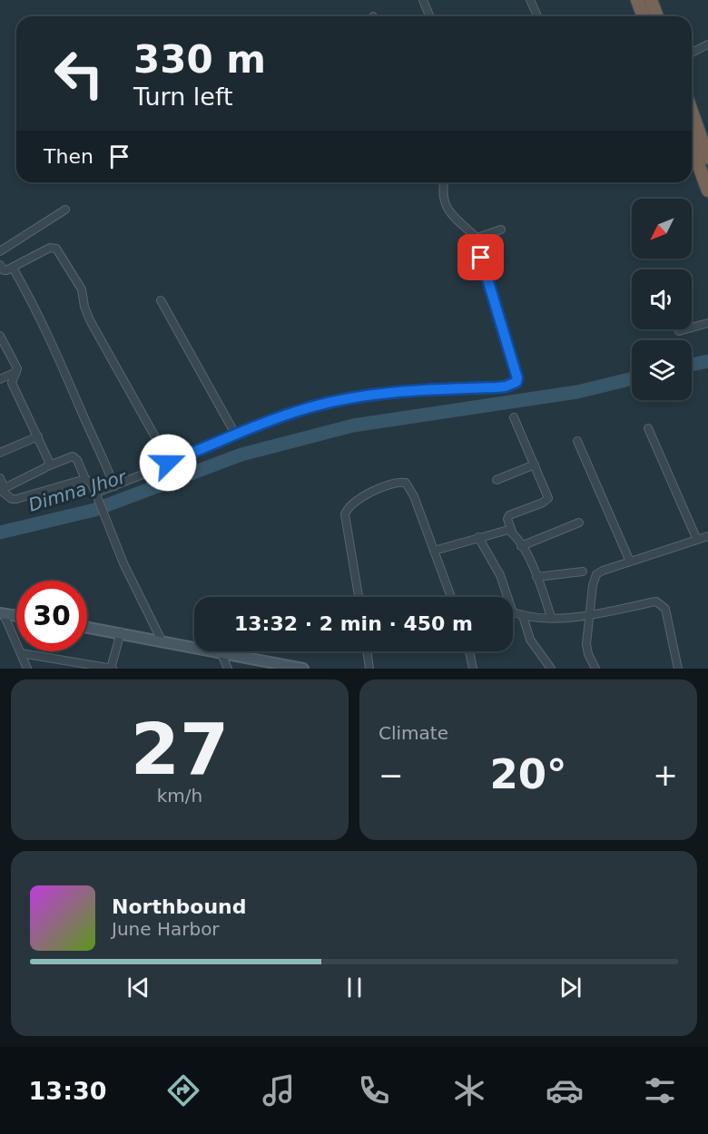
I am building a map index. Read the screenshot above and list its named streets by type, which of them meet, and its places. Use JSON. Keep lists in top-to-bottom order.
{
  "water": ["Dimna Jhor"],
  "north": "bottom left",
  "page": {
    "turn": ["330 m", "Turn left"],
    "then": "Then",
    "limit": "30",
    "trip": "13:32 · 2 min · 450 m",
    "tile": [
      ["27", "km/h"],
      "Climate"
    ],
    "heat": ["−", "20°", "+"],
    "song": ["Northbound", "June Harbor"],
    "tabs": "13:30"
  }
}
